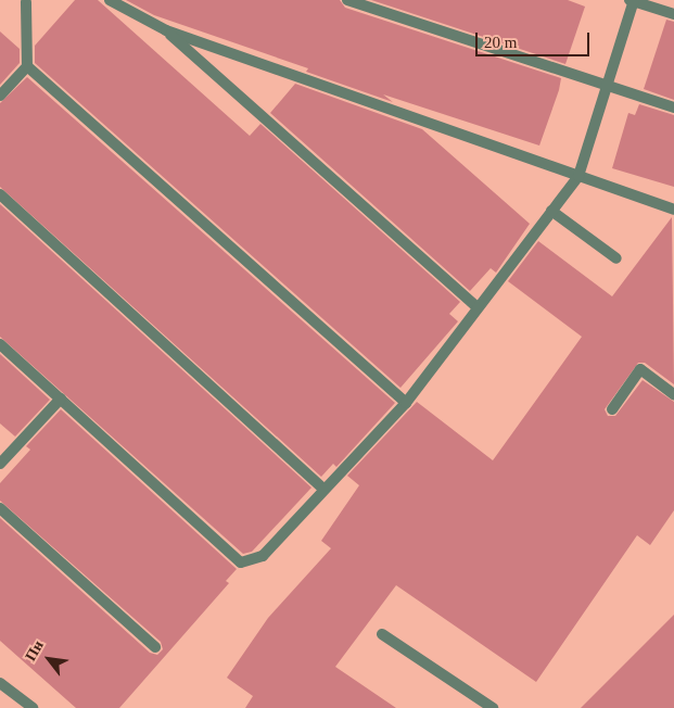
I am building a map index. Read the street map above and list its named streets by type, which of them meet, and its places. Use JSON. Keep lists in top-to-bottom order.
{
  "scale_bar": "20 m",
  "north": "top left"
}
